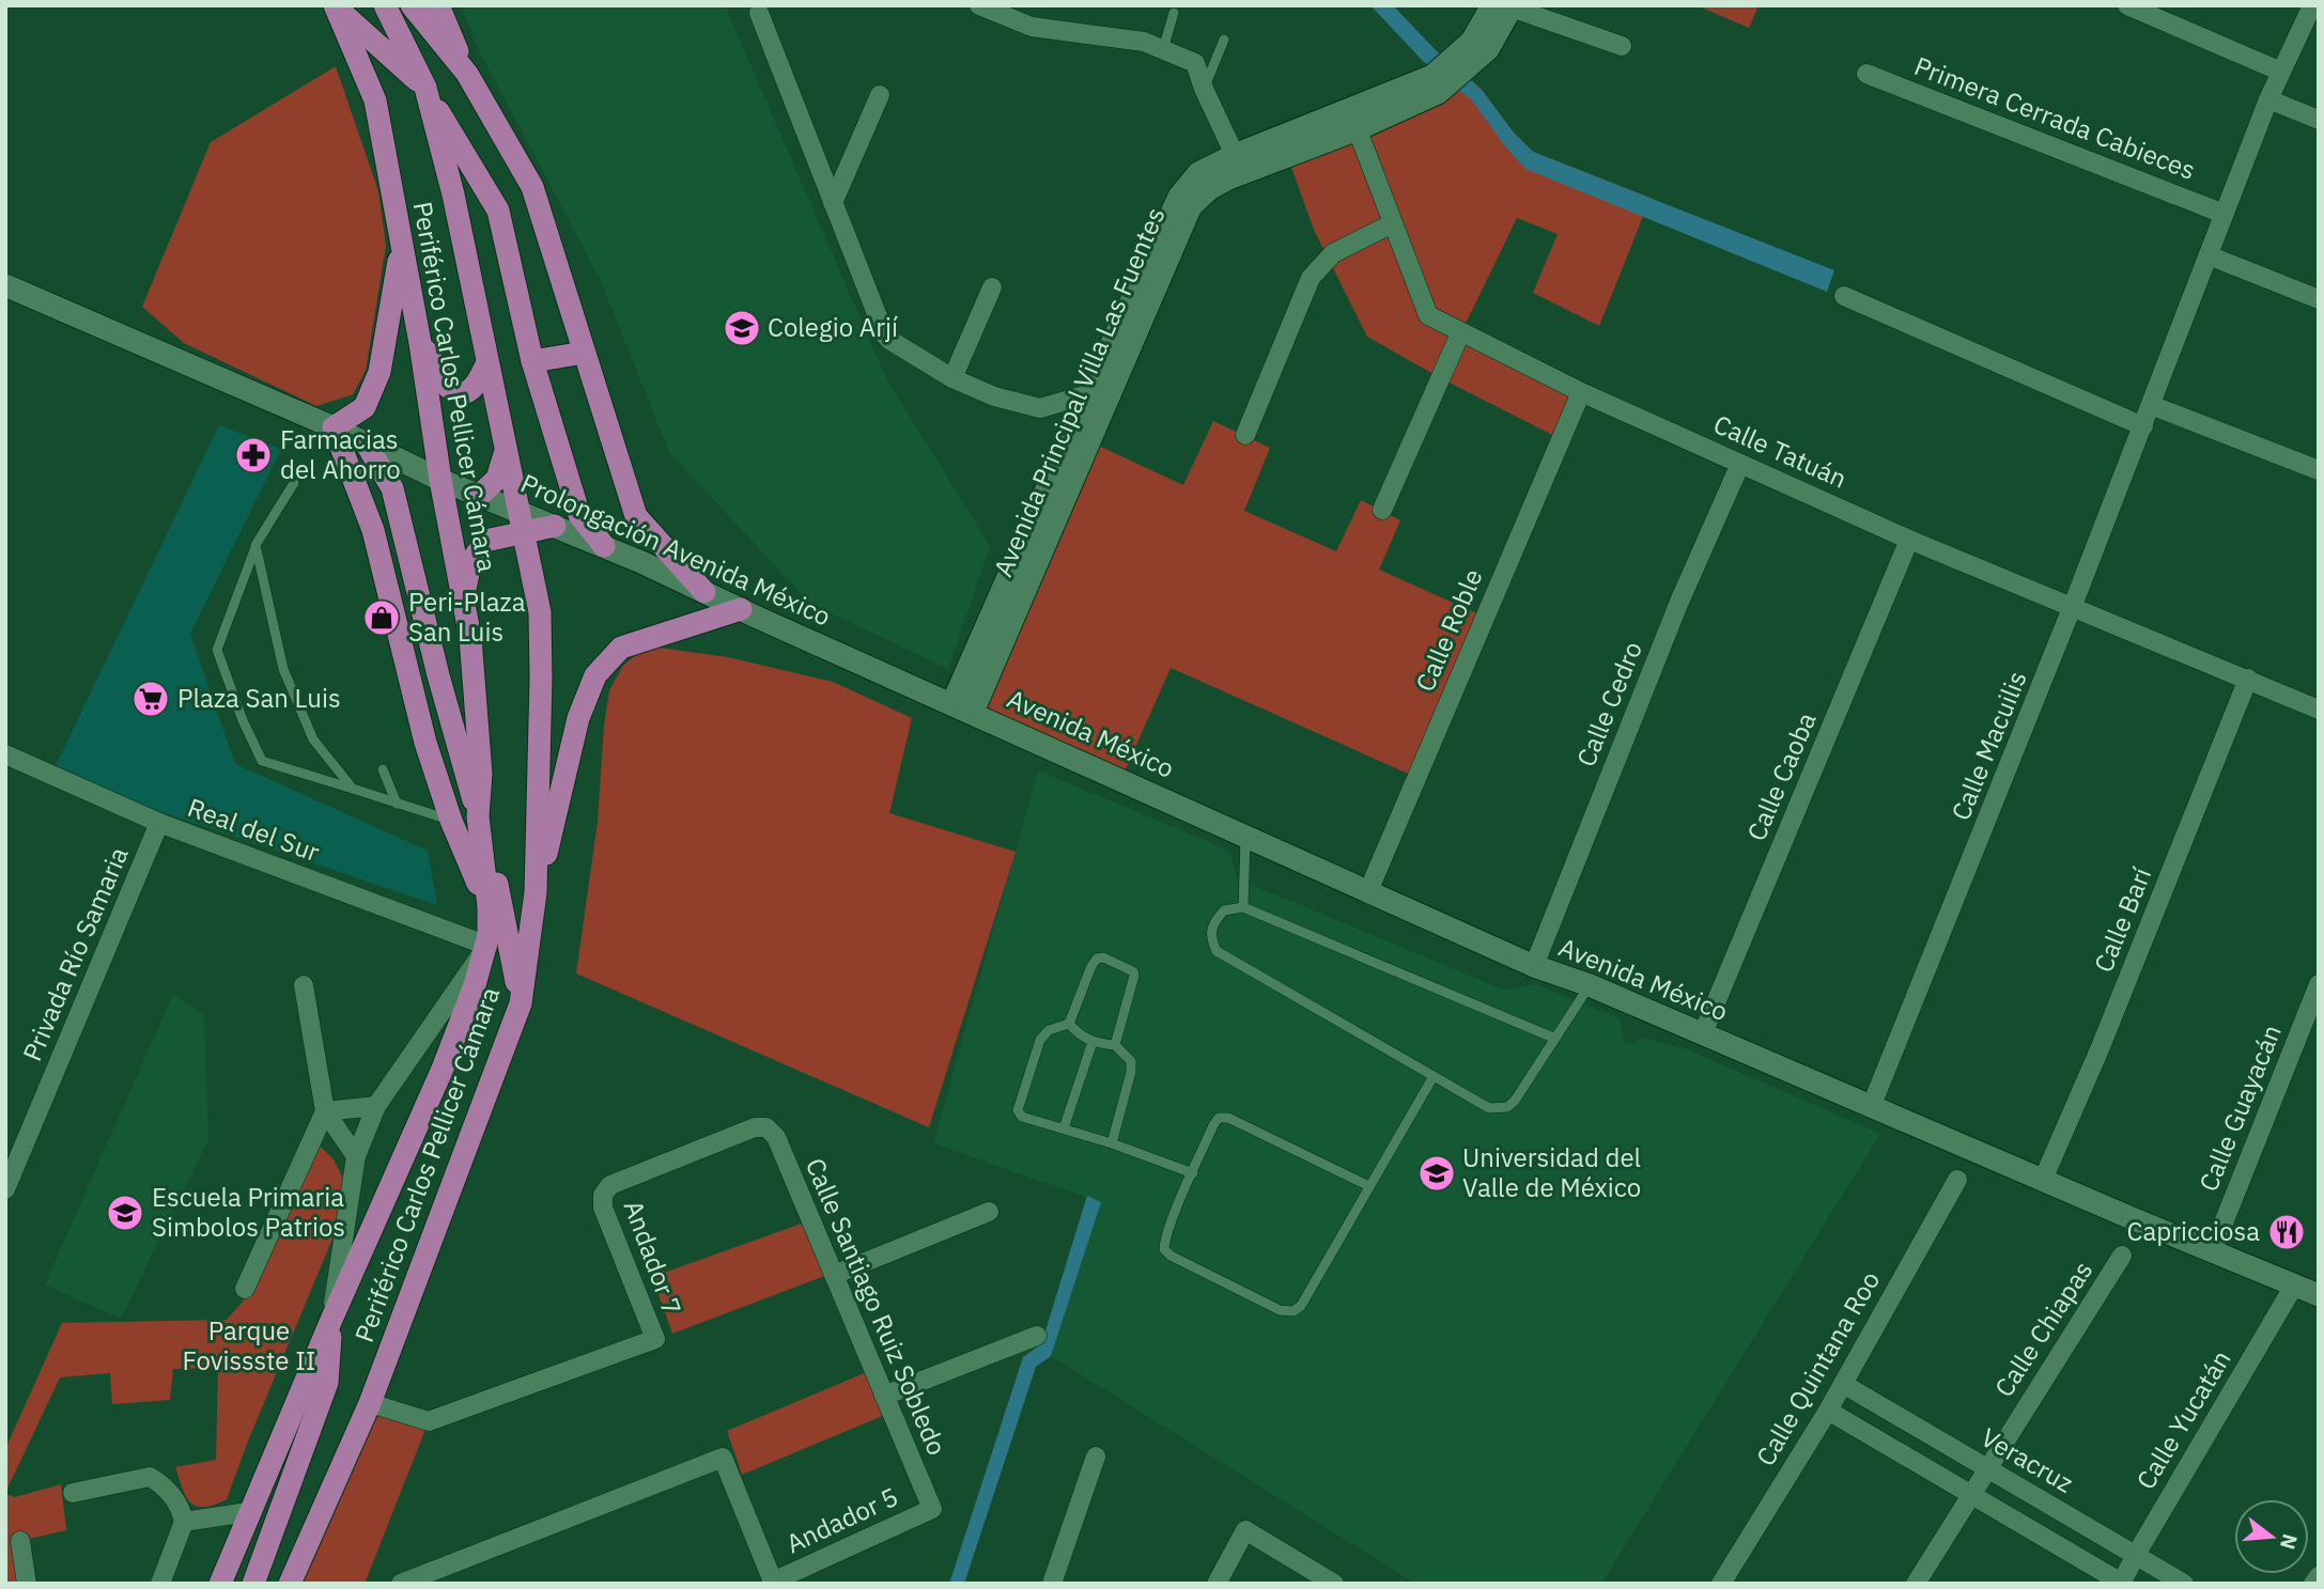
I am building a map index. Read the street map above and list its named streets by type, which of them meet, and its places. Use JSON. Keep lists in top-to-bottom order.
{
  "streets": {
    "main road": [
      "Periférico Carlos Pellicer Cámara",
      "Avenida Principal Villa Las Fuentes",
      "Prolongación Avenida México",
      "Avenida México"
    ],
    "street": [
      "Primera Cerrada Cabieces",
      "Calle Tatuán",
      "Calle Roble",
      "Calle Cedro",
      "Calle Macuilis",
      "Calle Caoba",
      "Real del Sur",
      "Calle Barí",
      "Privada Río Samaria",
      "Calle Guayacán",
      "Andador 7",
      "Calle Santiago Ruiz Sobledo",
      "Calle Chiapas",
      "Calle Quintana Roo",
      "Calle Yucatán",
      "Veracruz",
      "Andador 5"
    ]
  },
  "crossings": [
    ["Primera Cerrada Cabieces", "Calle Macuilis"],
    ["Periférico Carlos Pellicer Cámara", "Prolongación Avenida México"],
    ["Periférico Carlos Pellicer Cámara", "Real del Sur"],
    ["Periférico Carlos Pellicer Cámara", "Andador 7"],
    ["Avenida Principal Villa Las Fuentes", "Calle Tatuán"],
    ["Avenida Principal Villa Las Fuentes", "Prolongación Avenida México"],
    ["Avenida Principal Villa Las Fuentes", "Avenida México"],
    ["Calle Tatuán", "Calle Roble"],
    ["Calle Tatuán", "Calle Cedro"],
    ["Calle Tatuán", "Calle Macuilis"],
    ["Calle Tatuán", "Calle Caoba"],
    ["Calle Tatuán", "Calle Barí"],
    ["Prolongación Avenida México", "Avenida México"],
    ["Calle Roble", "Avenida México"],
    ["Calle Cedro", "Avenida México"],
    ["Avenida México", "Calle Macuilis"],
    ["Avenida México", "Calle Caoba"],
    ["Avenida México", "Calle Barí"],
    ["Avenida México", "Calle Guayacán"],
    ["Avenida México", "Calle Yucatán"],
    ["Real del Sur", "Privada Río Samaria"],
    ["Andador 7", "Calle Santiago Ruiz Sobledo"],
    ["Calle Santiago Ruiz Sobledo", "Andador 5"],
    ["Calle Chiapas", "Veracruz"],
    ["Calle Quintana Roo", "Veracruz"],
    ["Calle Yucatán", "Veracruz"]
  ],
  "parks": ["Parque Fovissste II"],
  "places": {
    "school or university": ["Colegio Arjí", "Universidad del Valle de México", "Escuela Primaria Simbolos Patrios"],
    "pharmacy": ["Farmacias del Ahorro"],
    "shop": ["Peri-Plaza San Luis"],
    "supermarket": ["Plaza San Luis"],
    "restaurant": ["Capricciosa"]
  },
  "north": "right"
}
